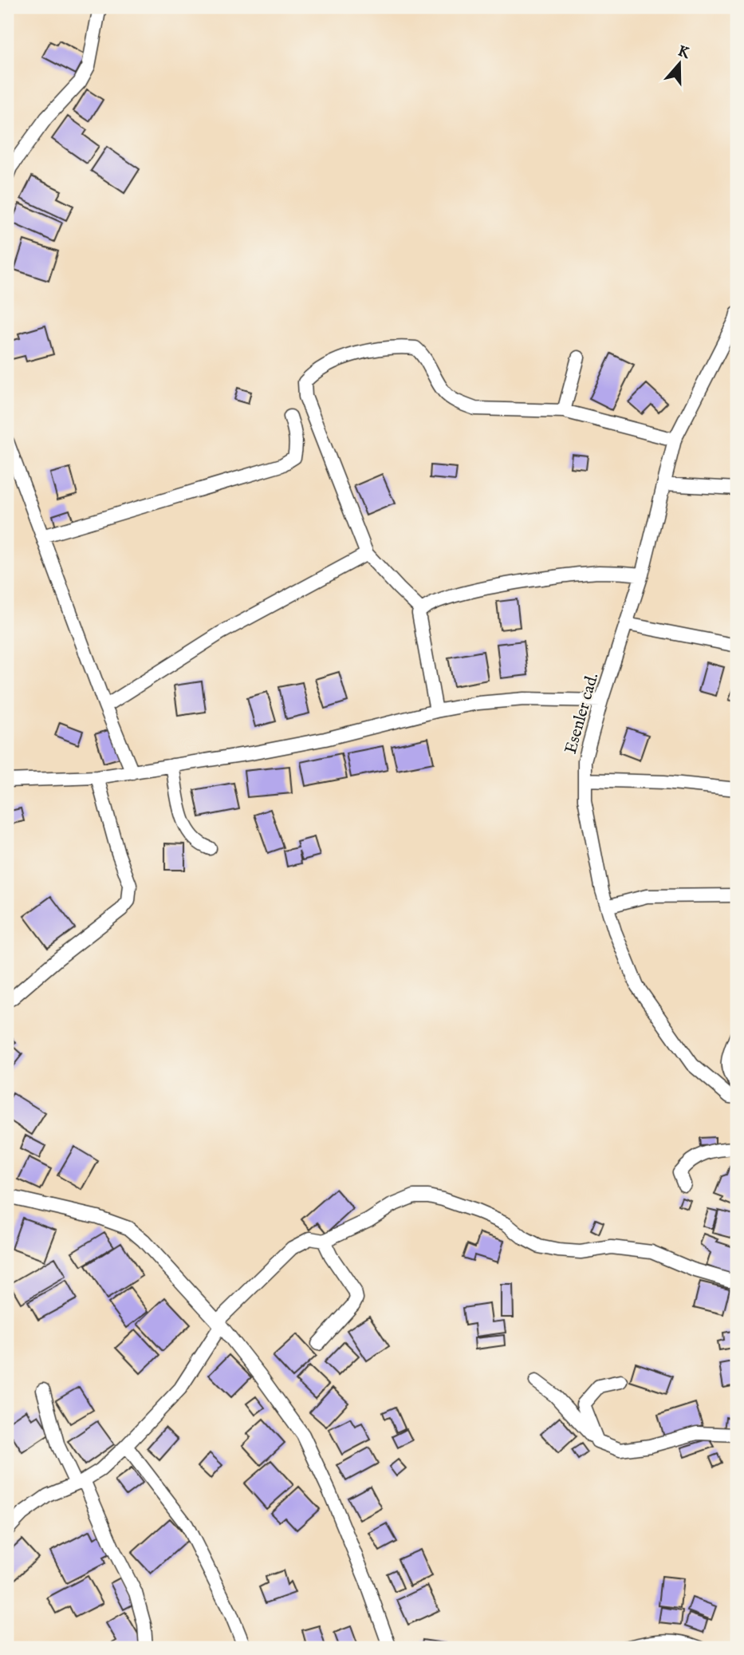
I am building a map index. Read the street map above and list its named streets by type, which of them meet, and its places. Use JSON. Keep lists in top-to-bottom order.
{
  "streets": {
    "street": ["Esenler cad."]
  },
  "north": "top"
}
